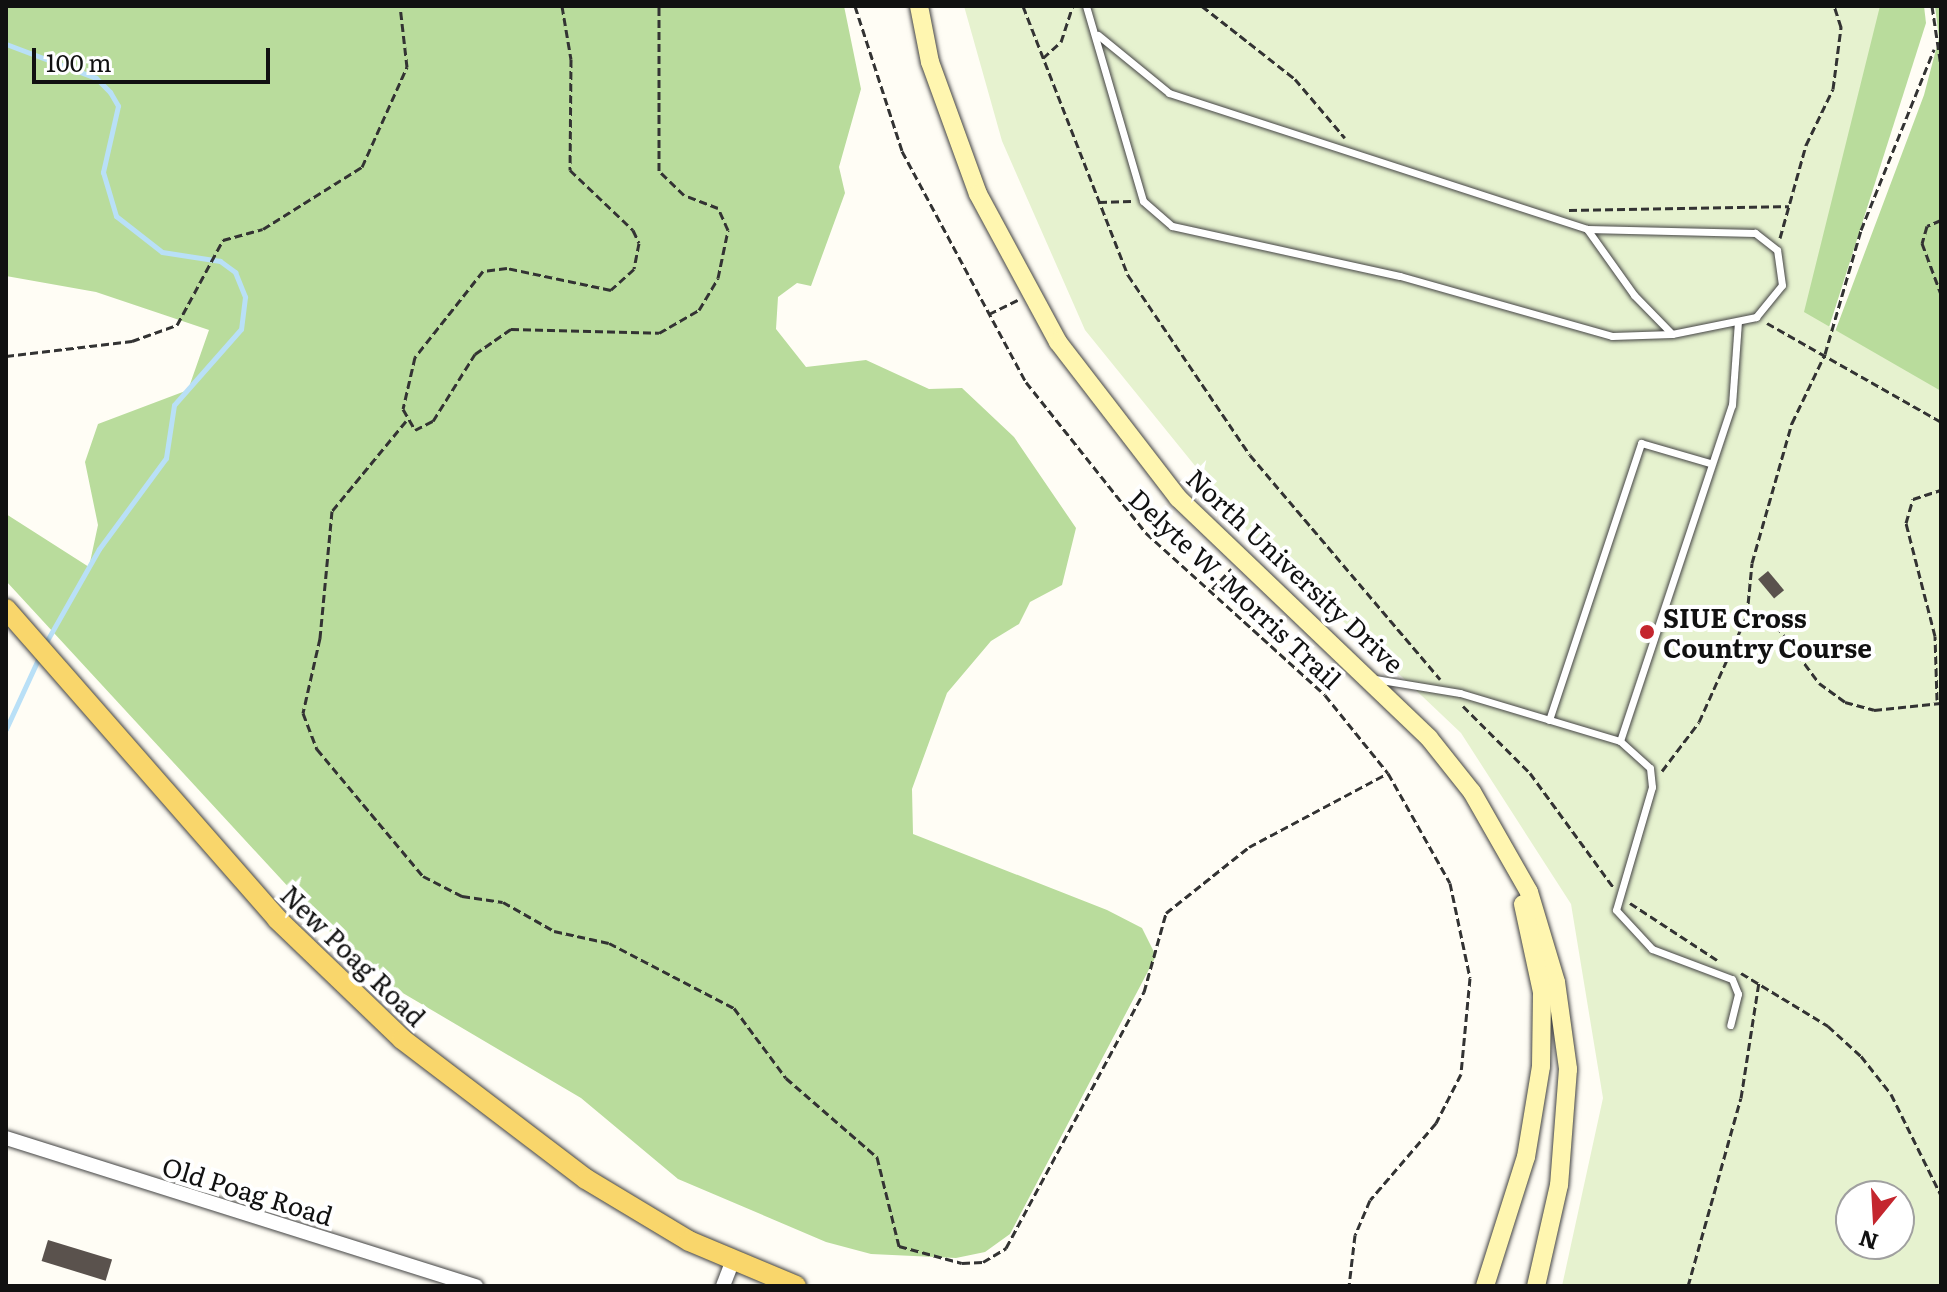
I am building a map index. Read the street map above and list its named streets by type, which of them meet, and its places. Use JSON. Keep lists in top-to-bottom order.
{
  "streets": {
    "main road": ["North University Drive", "New Poag Road"],
    "street": ["Old Poag Road"],
    "path": ["Delyte W. Morris Trail"]
  },
  "places": ["SIUE Cross Country Course"],
  "scale_bar": "100 m",
  "north": "bottom"
}
